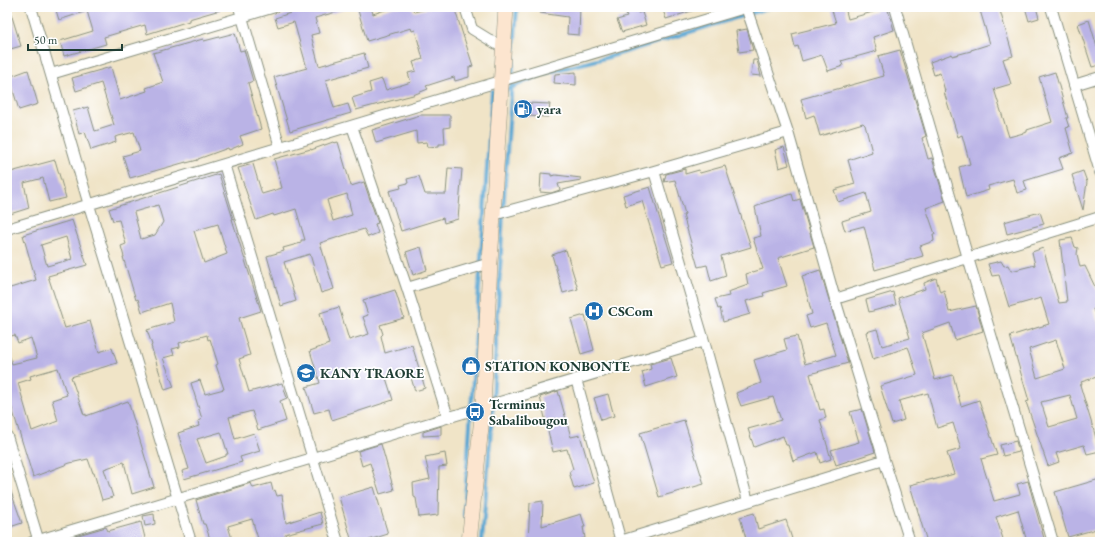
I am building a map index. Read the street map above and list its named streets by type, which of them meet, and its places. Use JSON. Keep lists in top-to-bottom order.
{
  "places": {
    "fuel station": ["yara"],
    "hospital": ["CSCom"],
    "shop": ["STATION KONBONTE"],
    "school or university": ["KANY TRAORE"],
    "bus stop": ["Terminus Sabalibougou"]
  },
  "scale_bar": "50 m"
}
